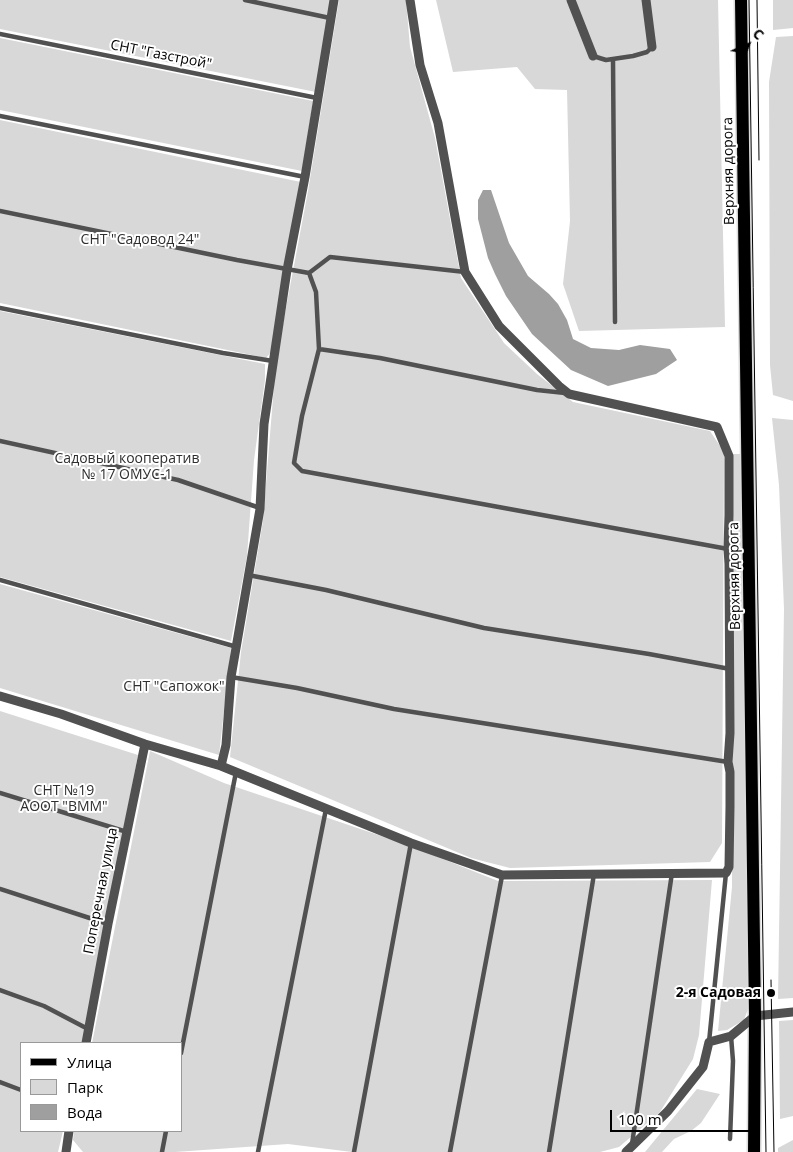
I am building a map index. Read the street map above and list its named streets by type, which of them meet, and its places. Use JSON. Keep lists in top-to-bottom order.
{
  "streets": {
    "main road": ["Верхняя дорога"],
    "street": ["Поперечная улица"],
    "lane": ["СНТ \"Газстрой\""]
  },
  "parks": [
    "СНТ \"Садовод 24\"",
    "Садовый кооператив № 17 ОМУС-1",
    "СНТ \"Сапожок\"",
    "СНТ №19 АООТ \"ВММ\""
  ],
  "places": ["2-я Садовая"],
  "legend": ["Улица", "Парк", "Вода"],
  "scale_bar": "100 m",
  "north": "top right"
}
